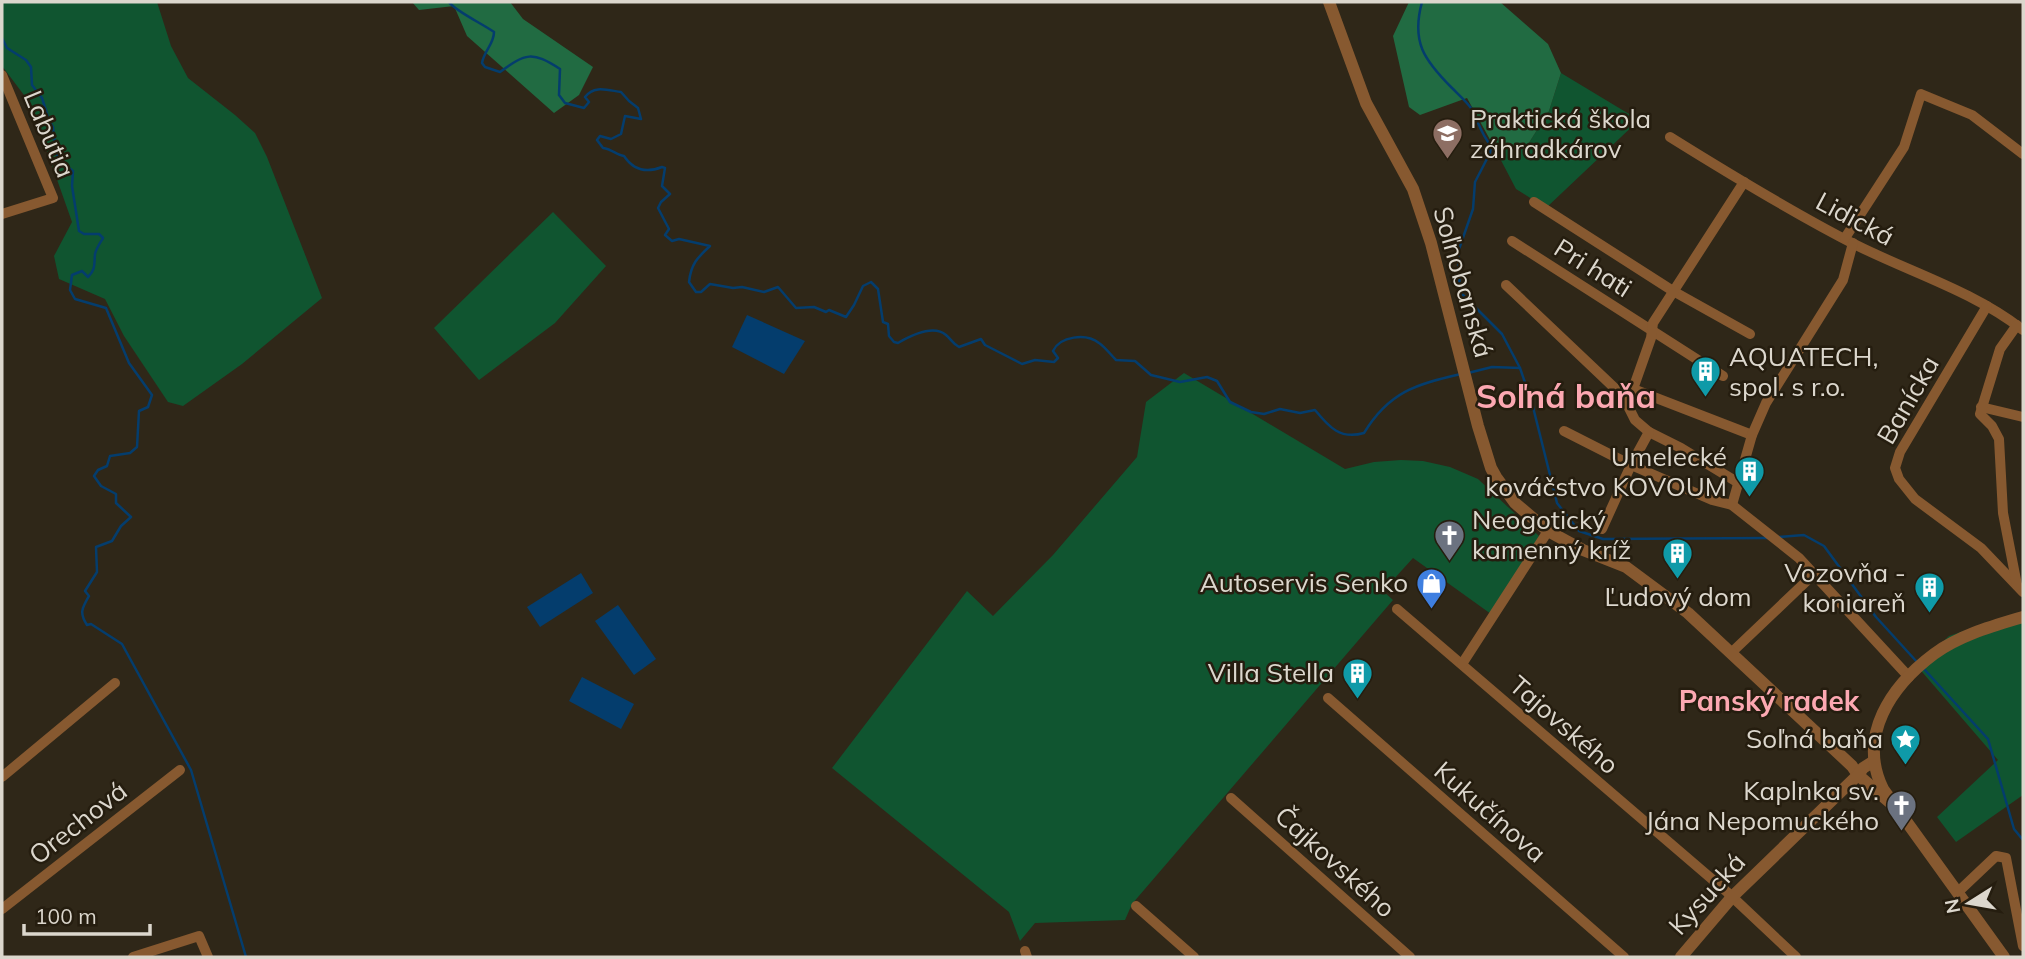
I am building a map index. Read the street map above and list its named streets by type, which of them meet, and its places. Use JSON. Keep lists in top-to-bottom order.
{
  "streets": {
    "street": [
      "Labutia",
      "Lidická",
      "Pri hati",
      "Soľnobanská",
      "Banícka",
      "Tajovského",
      "Kukučínova",
      "Orechová",
      "Čajkovského",
      "Kysucká"
    ]
  },
  "crossings": [
    ["Lidická", "Pri hati"],
    ["Lidická", "Banícka"],
    ["Soľnobanská", "Kysucká"],
    ["Tajovského", "Kysucká"]
  ],
  "districts": ["Soľná baňa", "Panský radek"],
  "places": {
    "school or university": ["Praktická škola záhradkárov"],
    "building": [
      "AQUATECH, spol. s r.o.",
      "Umelecké kováčstvo KOVOUM",
      "Ľudový dom",
      "Vozovňa - koniareň",
      "Villa Stella"
    ],
    "church": ["Neogotický kamenný kríž", "Kaplnka sv. Jána Nepomuckého"],
    "shop": ["Autoservis Senko"],
    "place": ["Soľná baňa"]
  },
  "scale_bar": "100 m",
  "north": "left"
}
